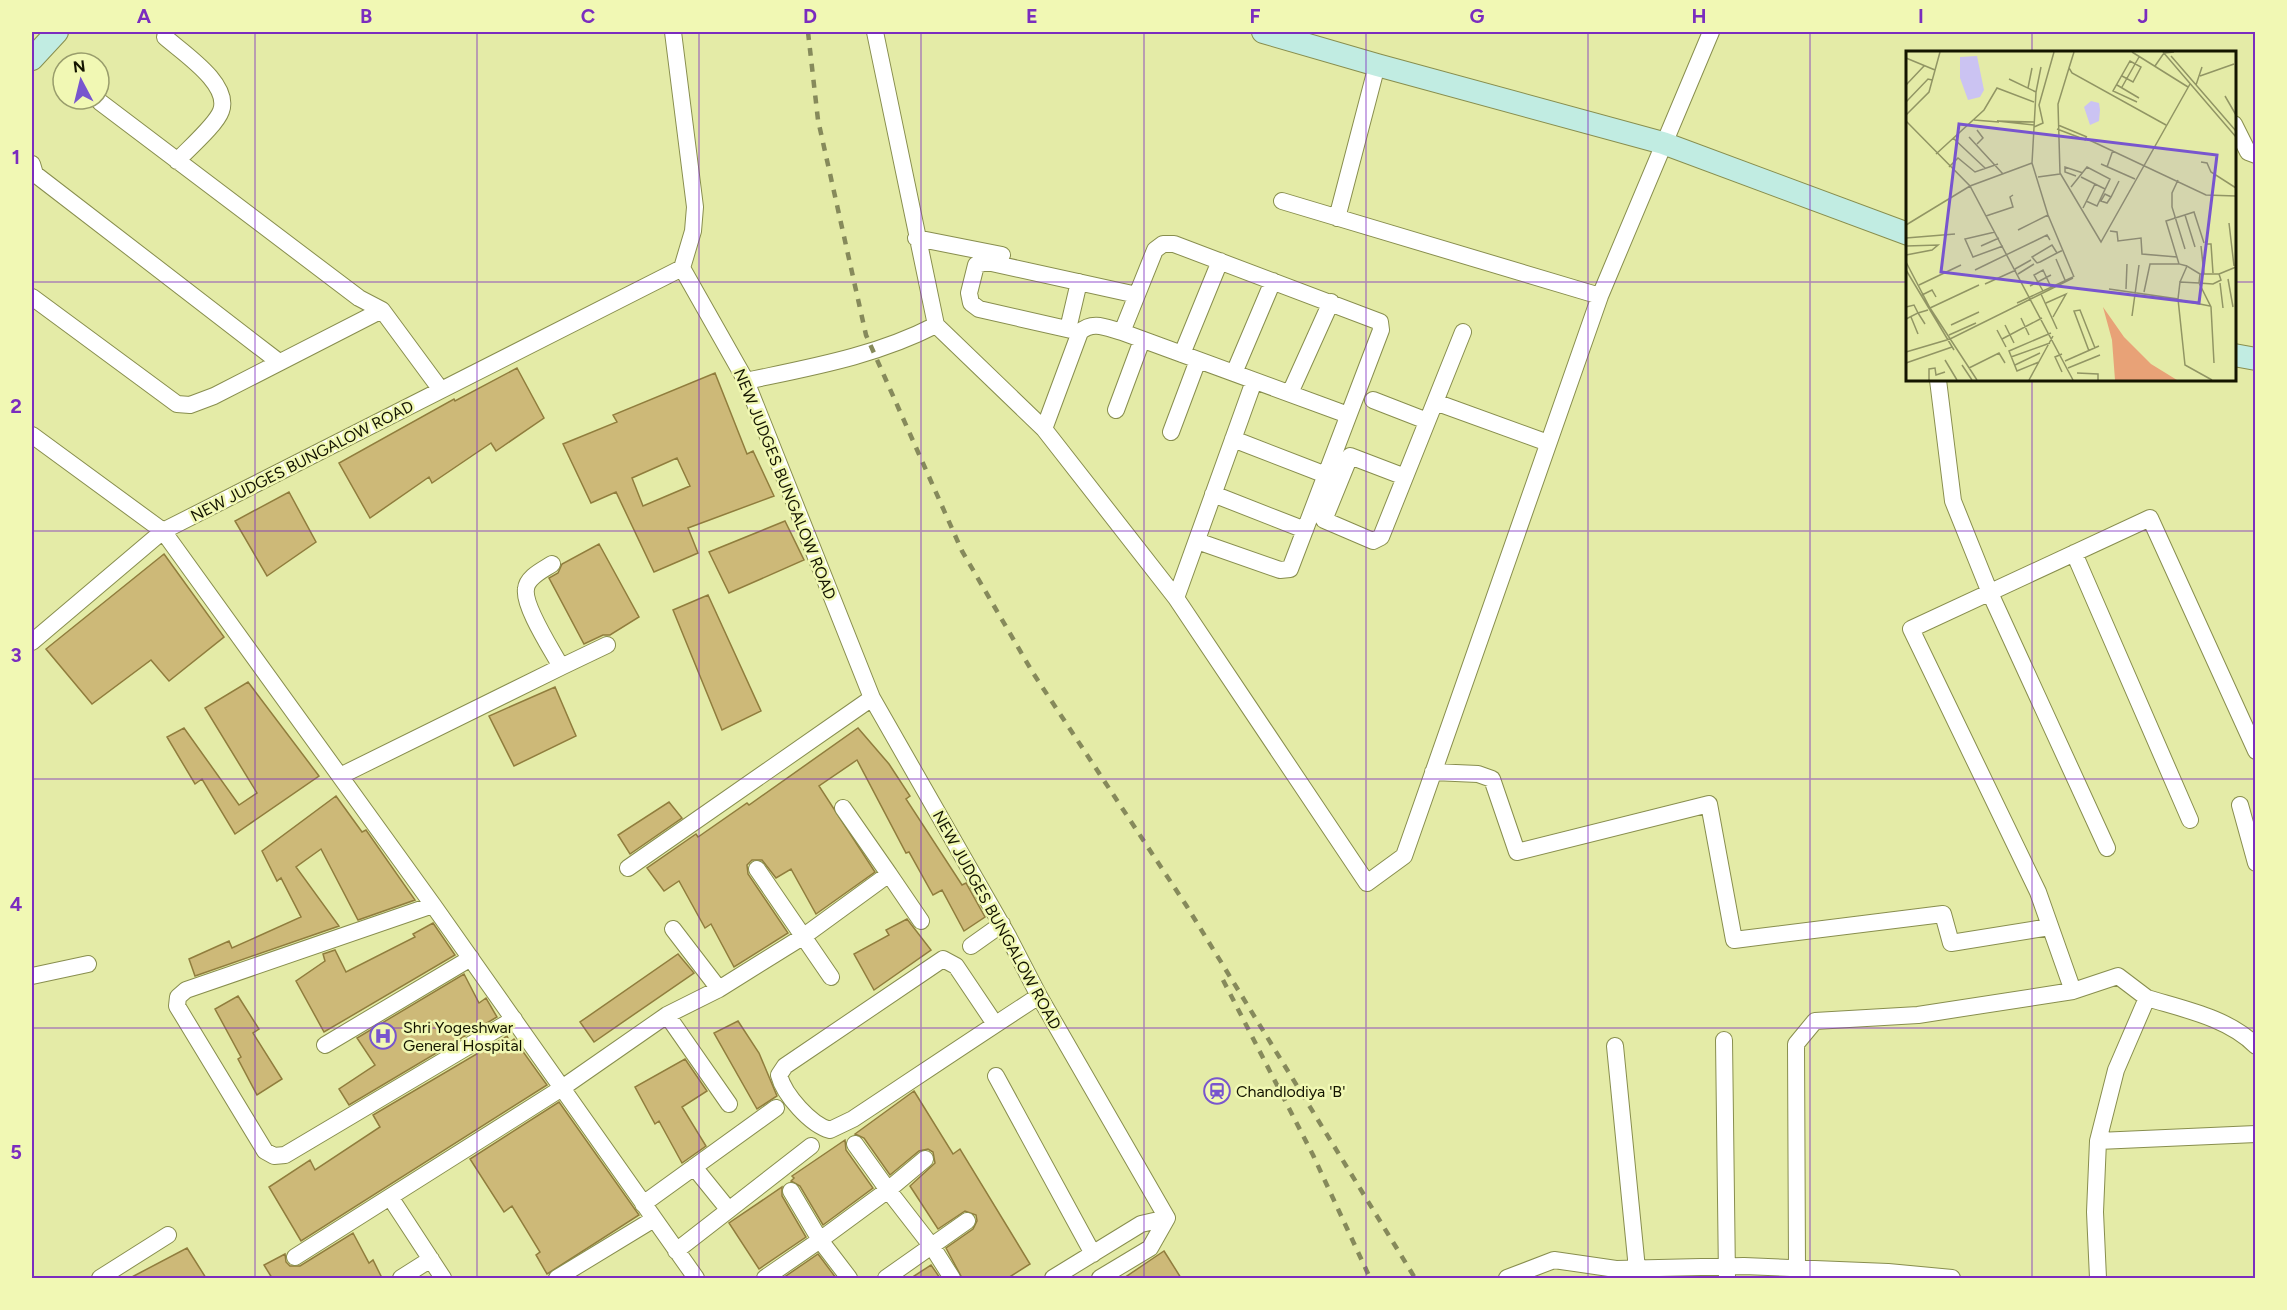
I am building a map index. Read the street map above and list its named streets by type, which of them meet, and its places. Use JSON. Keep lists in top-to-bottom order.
{
  "streets": {
    "street": ["NEW JUDGES BUNGALOW ROAD"]
  },
  "places": {
    "hospital": ["Shri Yogeshwar General Hospital"],
    "station": ["Chandlodiya 'B'"]
  },
  "north": "top",
  "grid": {
    "columns": [
      "A",
      "B",
      "C",
      "D",
      "E",
      "F",
      "G",
      "H",
      "I",
      "J"
    ],
    "rows": [
      "1",
      "2",
      "3",
      "4",
      "5"
    ]
  }
}
